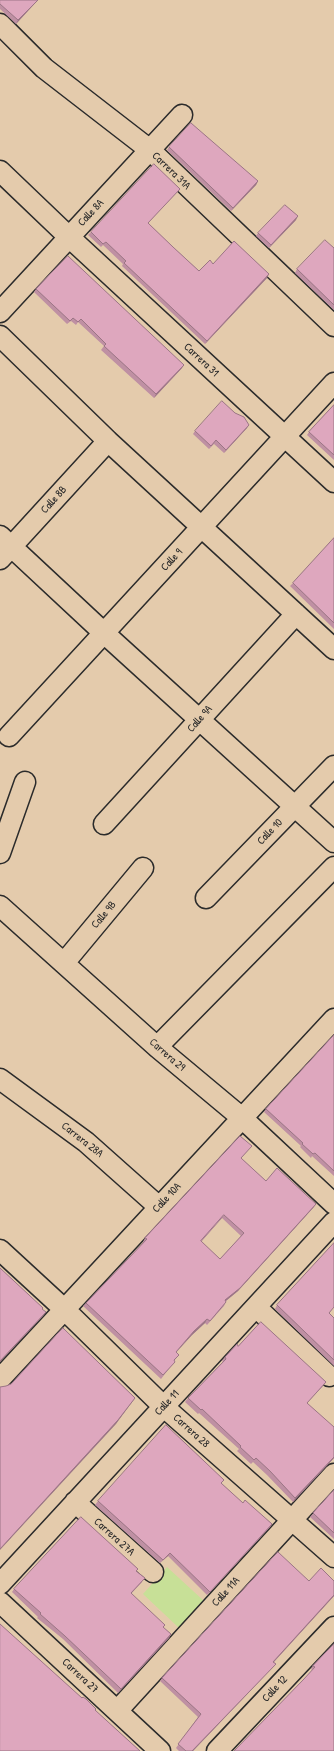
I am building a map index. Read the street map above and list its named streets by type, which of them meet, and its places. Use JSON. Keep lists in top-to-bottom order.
{
  "streets": {
    "street": [
      "Carrera 31A",
      "Calle 8A",
      "Carrera 31",
      "Calle 8B",
      "Calle 9",
      "Calle 9A",
      "Calle 10",
      "Calle 9B",
      "Carrera 29",
      "Carrera 28A",
      "Calle 10A",
      "Calle 11",
      "Carrera 28",
      "Carrera 27A",
      "Calle 11A",
      "Carrera 27",
      "Calle 12"
    ]
  },
  "crossings": [
    ["Carrera 31A", "Calle 8A"],
    ["Calle 8A", "Carrera 31"],
    ["Carrera 31", "Calle 9"],
    ["Calle 9B", "Carrera 29"],
    ["Carrera 29", "Calle 10A"],
    ["Carrera 28A", "Calle 10A"],
    ["Calle 10A", "Carrera 28"],
    ["Calle 11", "Carrera 28"],
    ["Calle 11", "Carrera 27A"],
    ["Carrera 28", "Calle 11A"],
    ["Calle 11A", "Carrera 27"]
  ]
}
